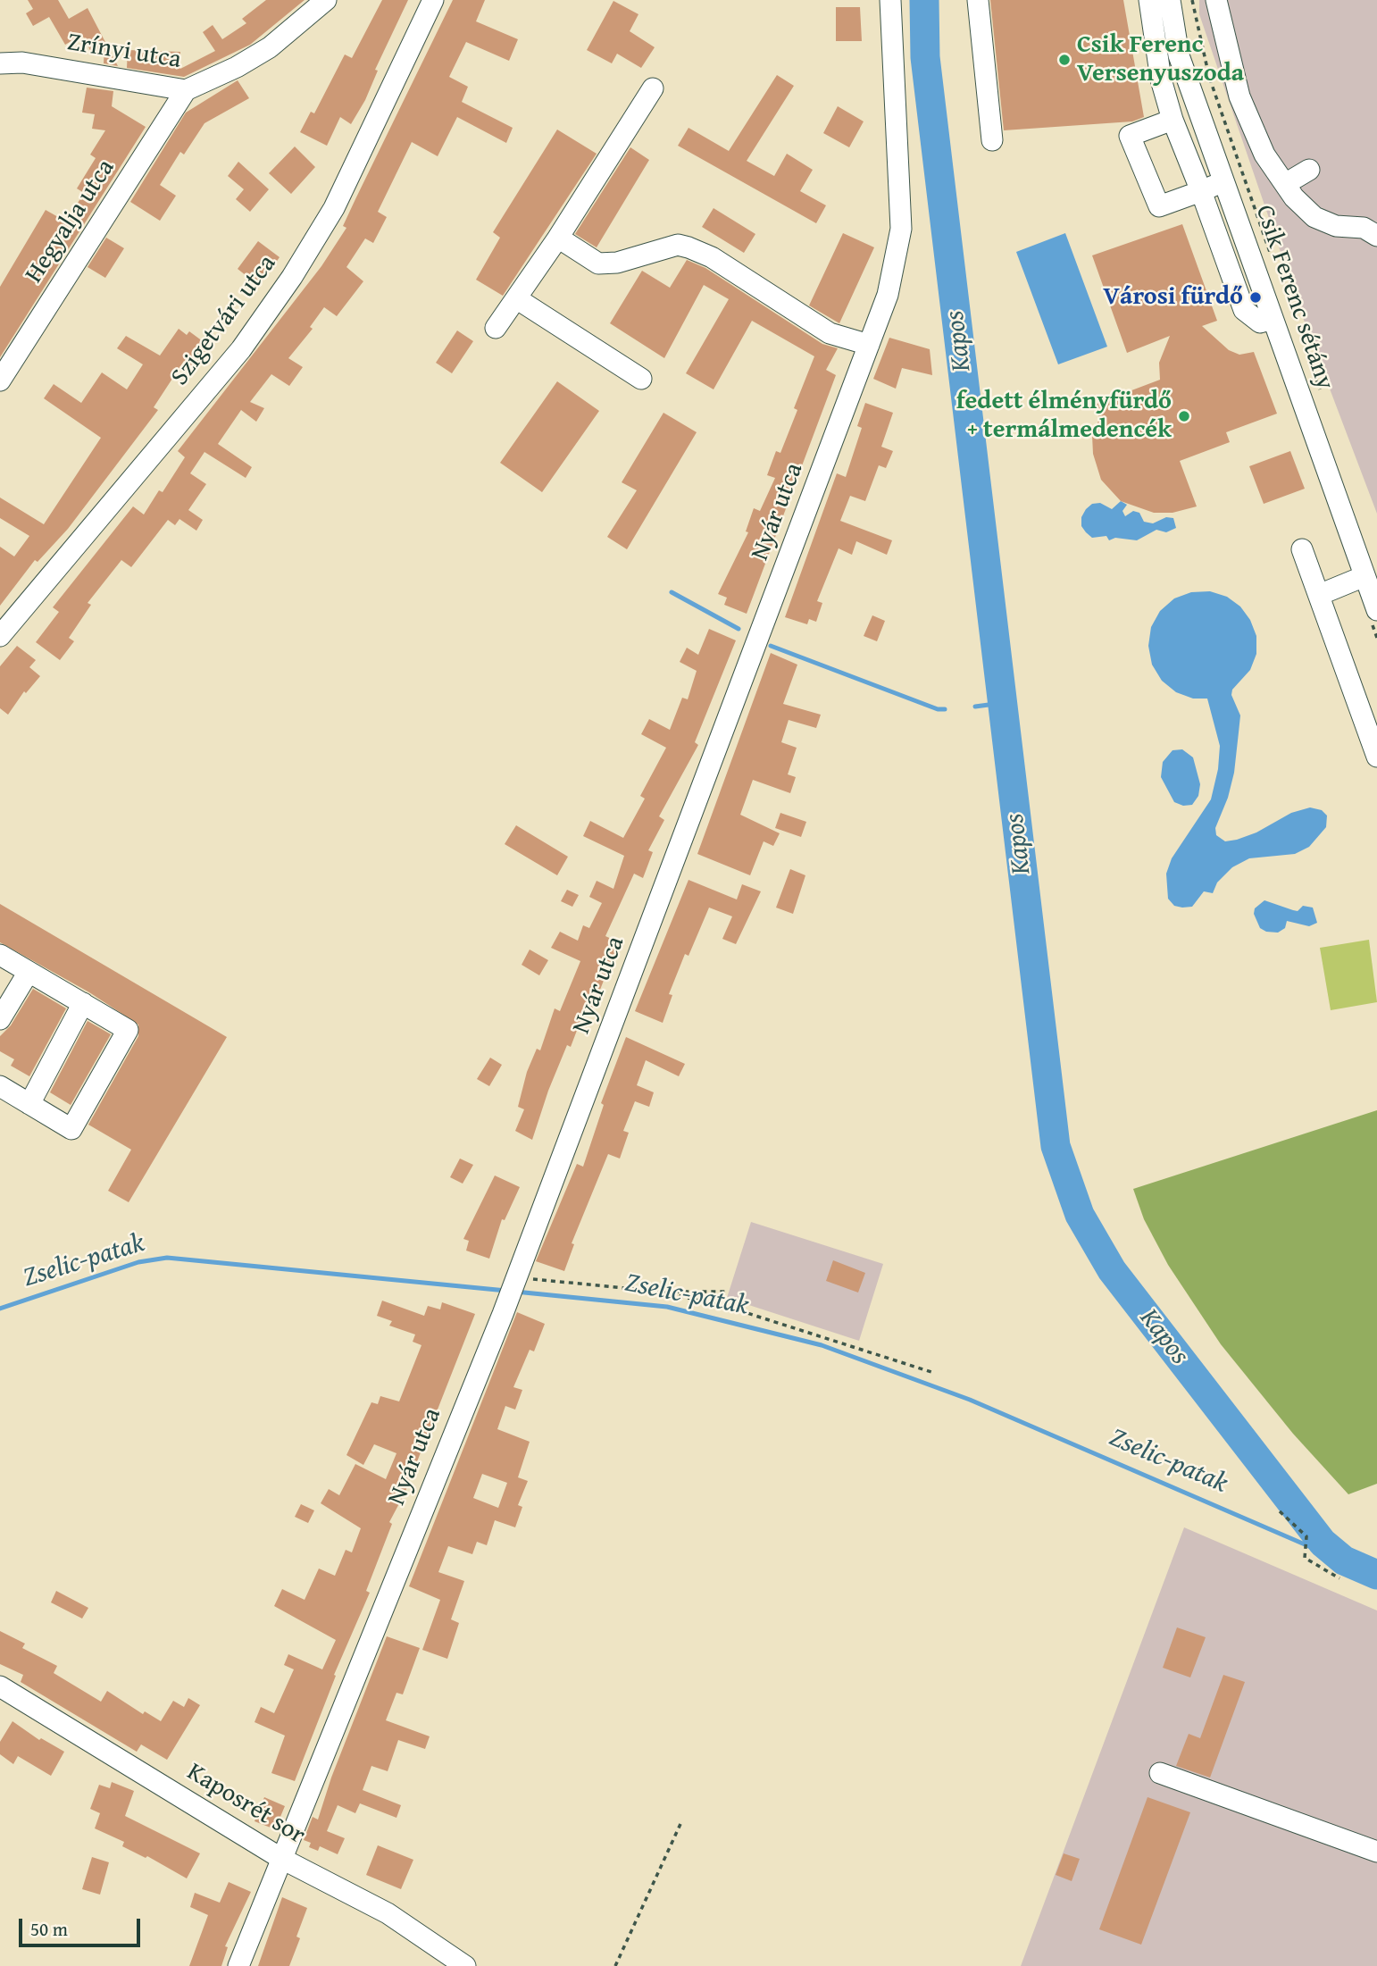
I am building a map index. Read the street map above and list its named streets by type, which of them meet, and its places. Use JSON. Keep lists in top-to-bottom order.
{
  "streets": {
    "street": [
      "Zrínyi utca",
      "Hegyalja utca",
      "Csik Ferenc sétány",
      "Szigetvári utca",
      "Nyár utca",
      "Kaposrét sor"
    ]
  },
  "crossings": [
    ["Zrínyi utca", "Hegyalja utca"],
    ["Nyár utca", "Kaposrét sor"]
  ],
  "water": ["Kapos", "Zselic-patak"],
  "places": ["Csik Ferenc Versenyuszoda", "Városi fürdő", "fedett élményfürdő + termálmedencék"],
  "scale_bar": "50 m"
}
